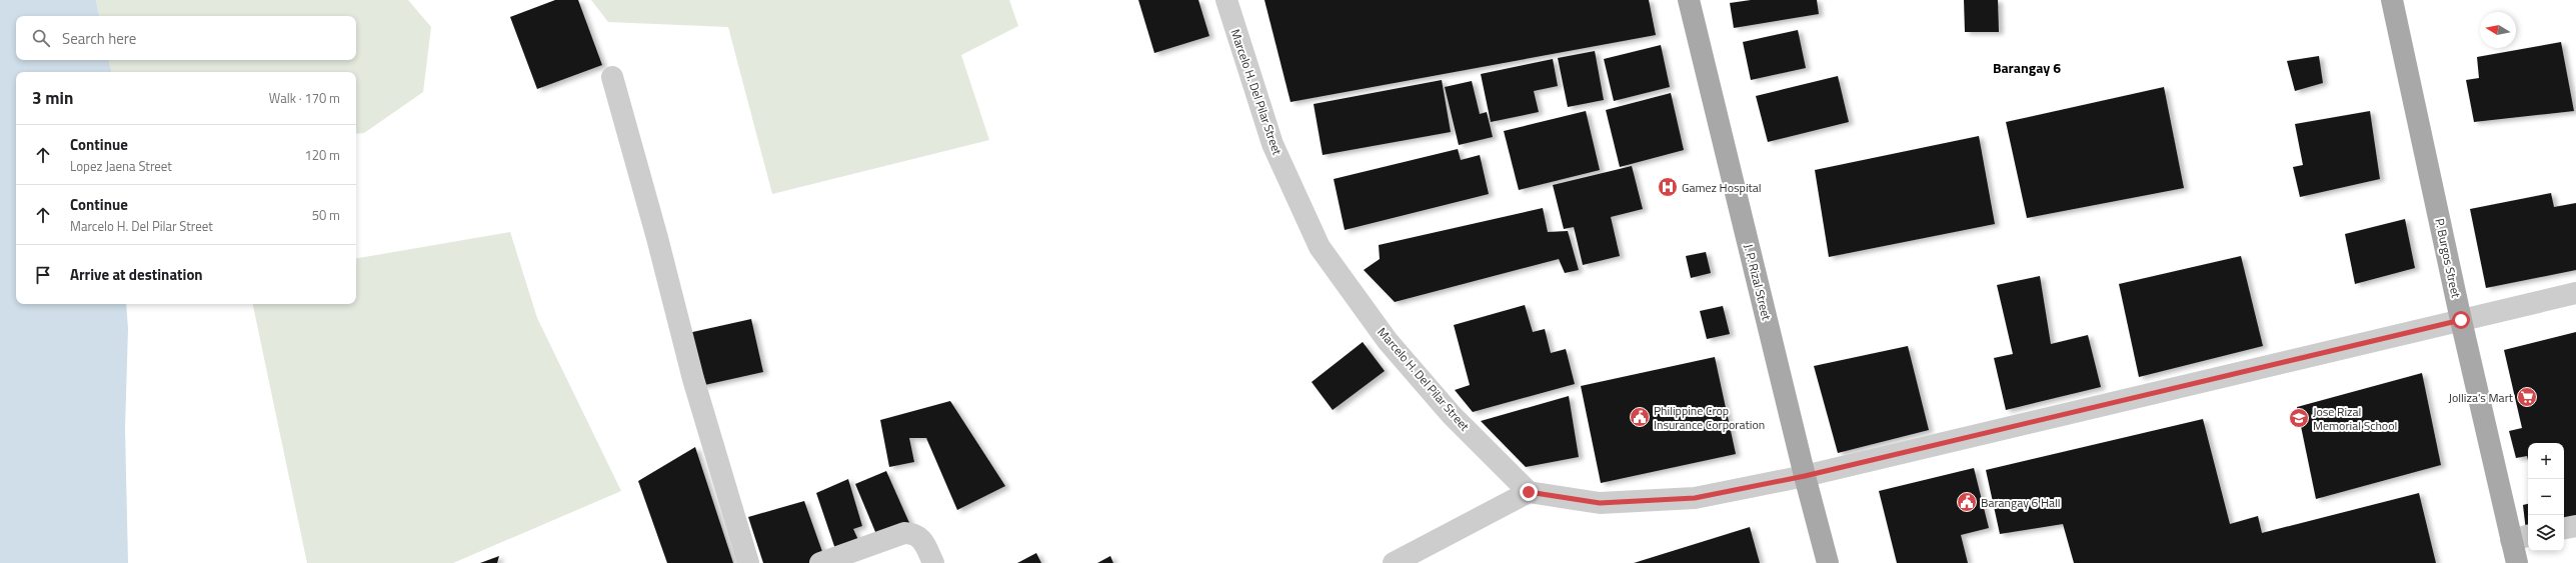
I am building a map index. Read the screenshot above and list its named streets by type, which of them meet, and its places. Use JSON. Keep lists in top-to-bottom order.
{
  "streets": {
    "main road": ["P. Burgos Street", "J. P. Rizal Street"],
    "street": ["Marcelo H. Del Pilar Street"]
  },
  "districts": ["Barangay 6"],
  "places": {
    "hospital": ["Gamez Hospital"],
    "supermarket": ["Jolliza's Mart"],
    "public building": ["Philippine Crop Insurance Corporation", "Barangay 6 Hall"],
    "school or university": ["Jose Rizal Memorial School"]
  },
  "north": "left",
  "page": {
    "search": "Search here",
    "heading": ["3 min", "Walk · 170 m"],
    "list": [
      ["Continue", "Lopez Jaena Street", "120 m"],
      ["Continue", "Marcelo H. Del Pilar Street", "50 m"],
      "Arrive at destination"
    ],
    "map_buttons": ["+", "−"]
  }
}
